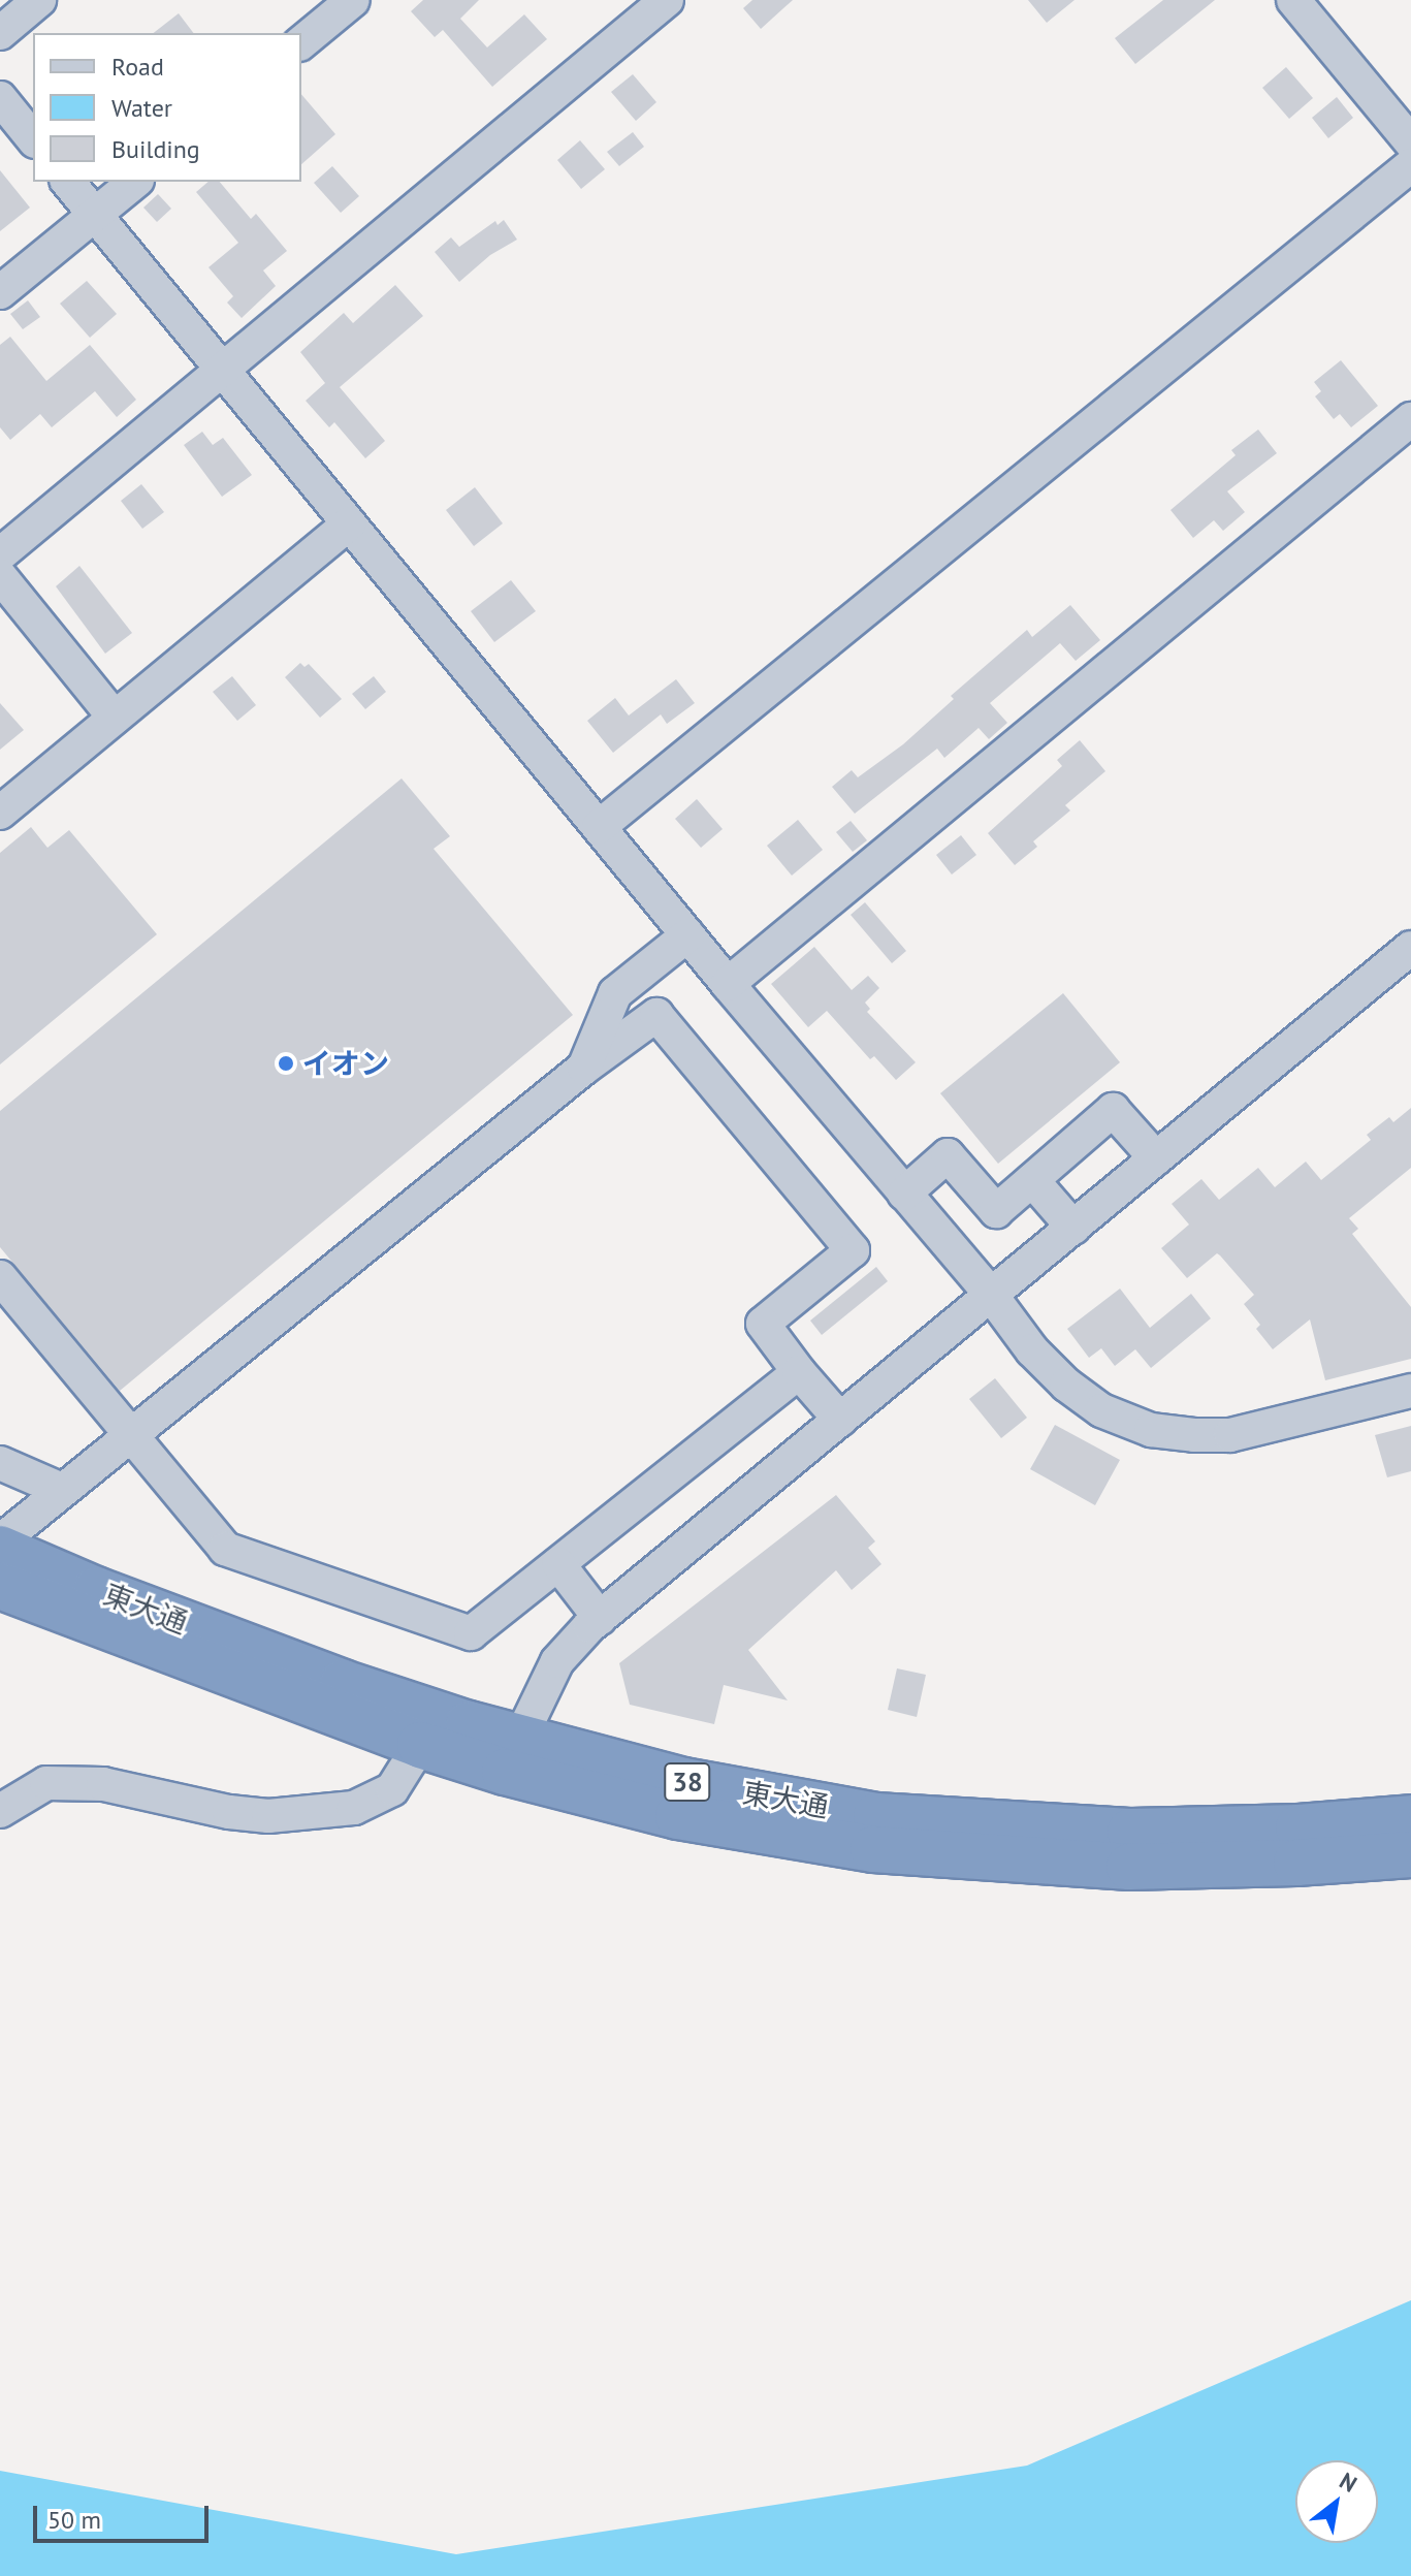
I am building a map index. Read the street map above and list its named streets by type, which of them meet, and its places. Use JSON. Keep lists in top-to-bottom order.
{
  "streets": {
    "highway": ["東大通", "38"]
  },
  "places": ["イオン"],
  "legend": ["Road", "Water", "Building"],
  "scale_bar": "50 m",
  "north": "top right"
}
